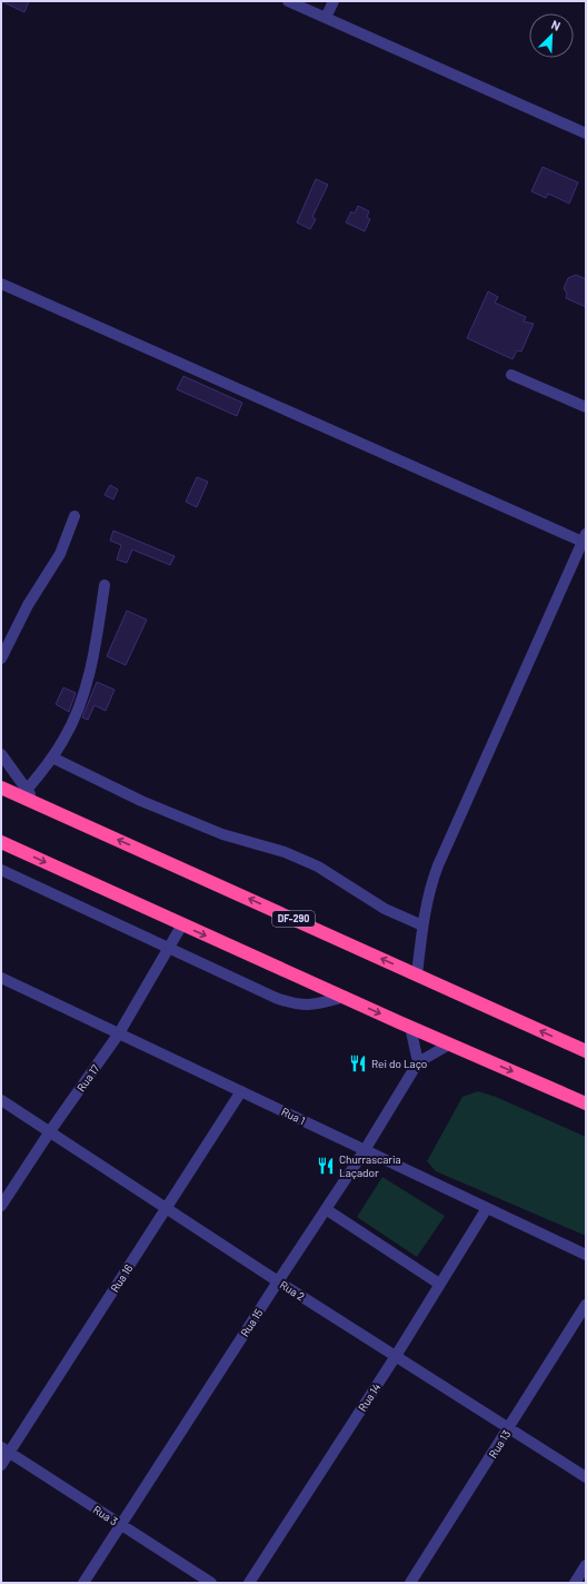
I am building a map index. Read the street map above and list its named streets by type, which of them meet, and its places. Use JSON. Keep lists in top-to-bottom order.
{
  "streets": {
    "highway": ["DF-290"],
    "street": [
      "Rua 17",
      "Rua 1",
      "Rua 16",
      "Rua 2",
      "Rua 15",
      "Rua 14",
      "Rua 13",
      "Rua 3"
    ]
  },
  "crossings": [
    ["Rua 17", "Rua 1"],
    ["Rua 17", "Rua 2"],
    ["Rua 1", "Rua 16"],
    ["Rua 1", "Rua 15"],
    ["Rua 1", "Rua 14"],
    ["Rua 16", "Rua 2"],
    ["Rua 16", "Rua 3"],
    ["Rua 2", "Rua 15"],
    ["Rua 2", "Rua 14"],
    ["Rua 2", "Rua 13"],
    ["Rua 15", "Rua 3"]
  ],
  "places": {
    "restaurant": ["Rei do Laço", "Churrascaria Laçador"]
  },
  "north": "top right"
}
